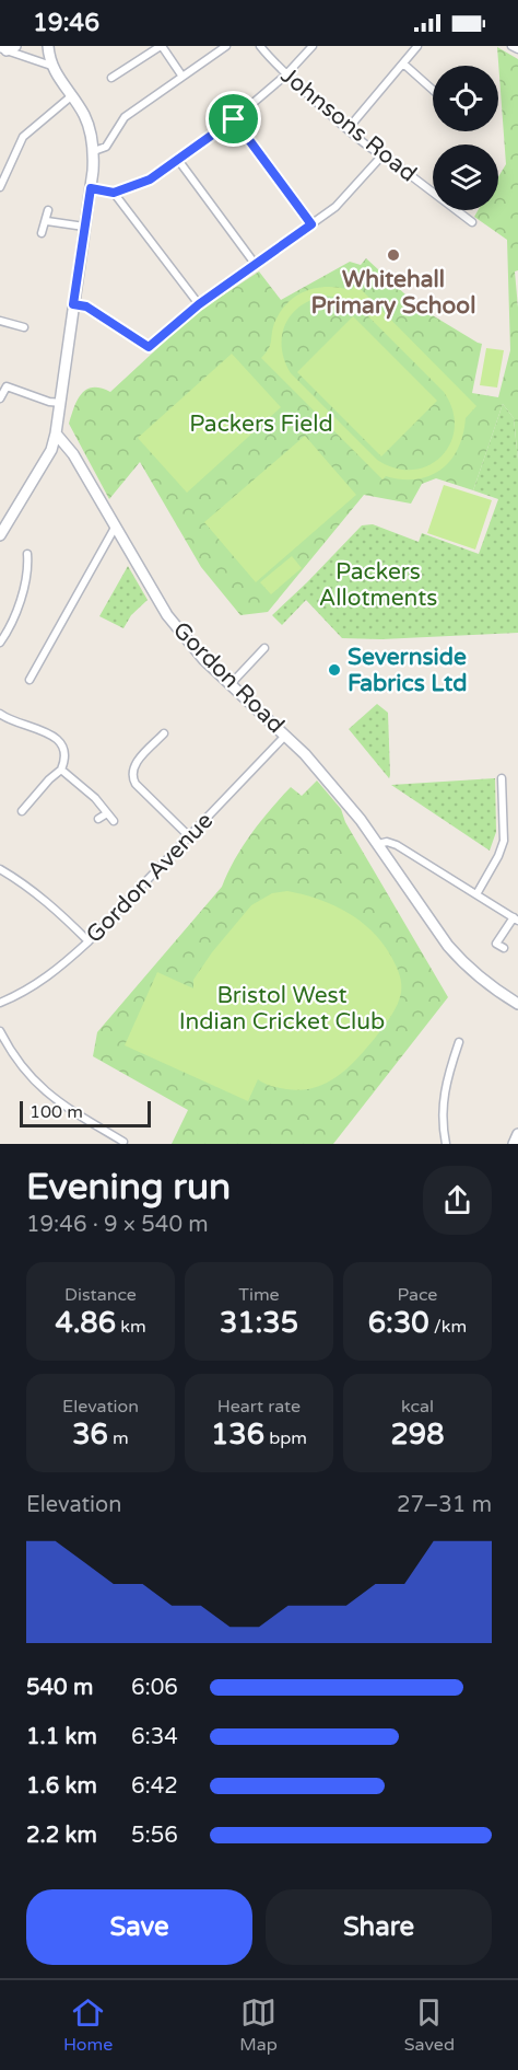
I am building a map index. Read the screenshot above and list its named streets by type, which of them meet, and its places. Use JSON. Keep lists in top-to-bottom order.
{
  "streets": {
    "main road": ["Gordon Road"],
    "street": ["Johnsons Road", "Gordon Avenue"]
  },
  "crossings": [
    ["Gordon Road", "Gordon Avenue"]
  ],
  "parks": ["Packers Field", "Packers Allotments", "Bristol West Indian Cricket Club"],
  "places": ["Whitehall Primary School", "Severnside Fabrics Ltd"],
  "scale_bar": "100 m",
  "page": {
    "status": "19:46",
    "scale": "100 m",
    "heading": ["Evening run", "19:46 · 9 × 540 m"],
    "stats": [
      ["Distance", "4.86 km"],
      ["Time", "31:35"],
      ["Pace", "6:30 /km"],
      ["Elevation", "36 m"],
      ["Heart rate", "136 bpm"],
      ["kcal", "298"]
    ],
    "chart": ["Elevation", "27–31 m"],
    "list": [
      {
        "name": "540 m",
        "note": "6:06"
      },
      {
        "name": "1.1 km",
        "note": "6:34"
      },
      {
        "name": "1.6 km",
        "note": "6:42"
      },
      {
        "name": "2.2 km",
        "note": "5:56"
      }
    ],
    "buttons": ["Save", "Share"],
    "tabs": ["Home", "Map", "Saved"]
  }
}
